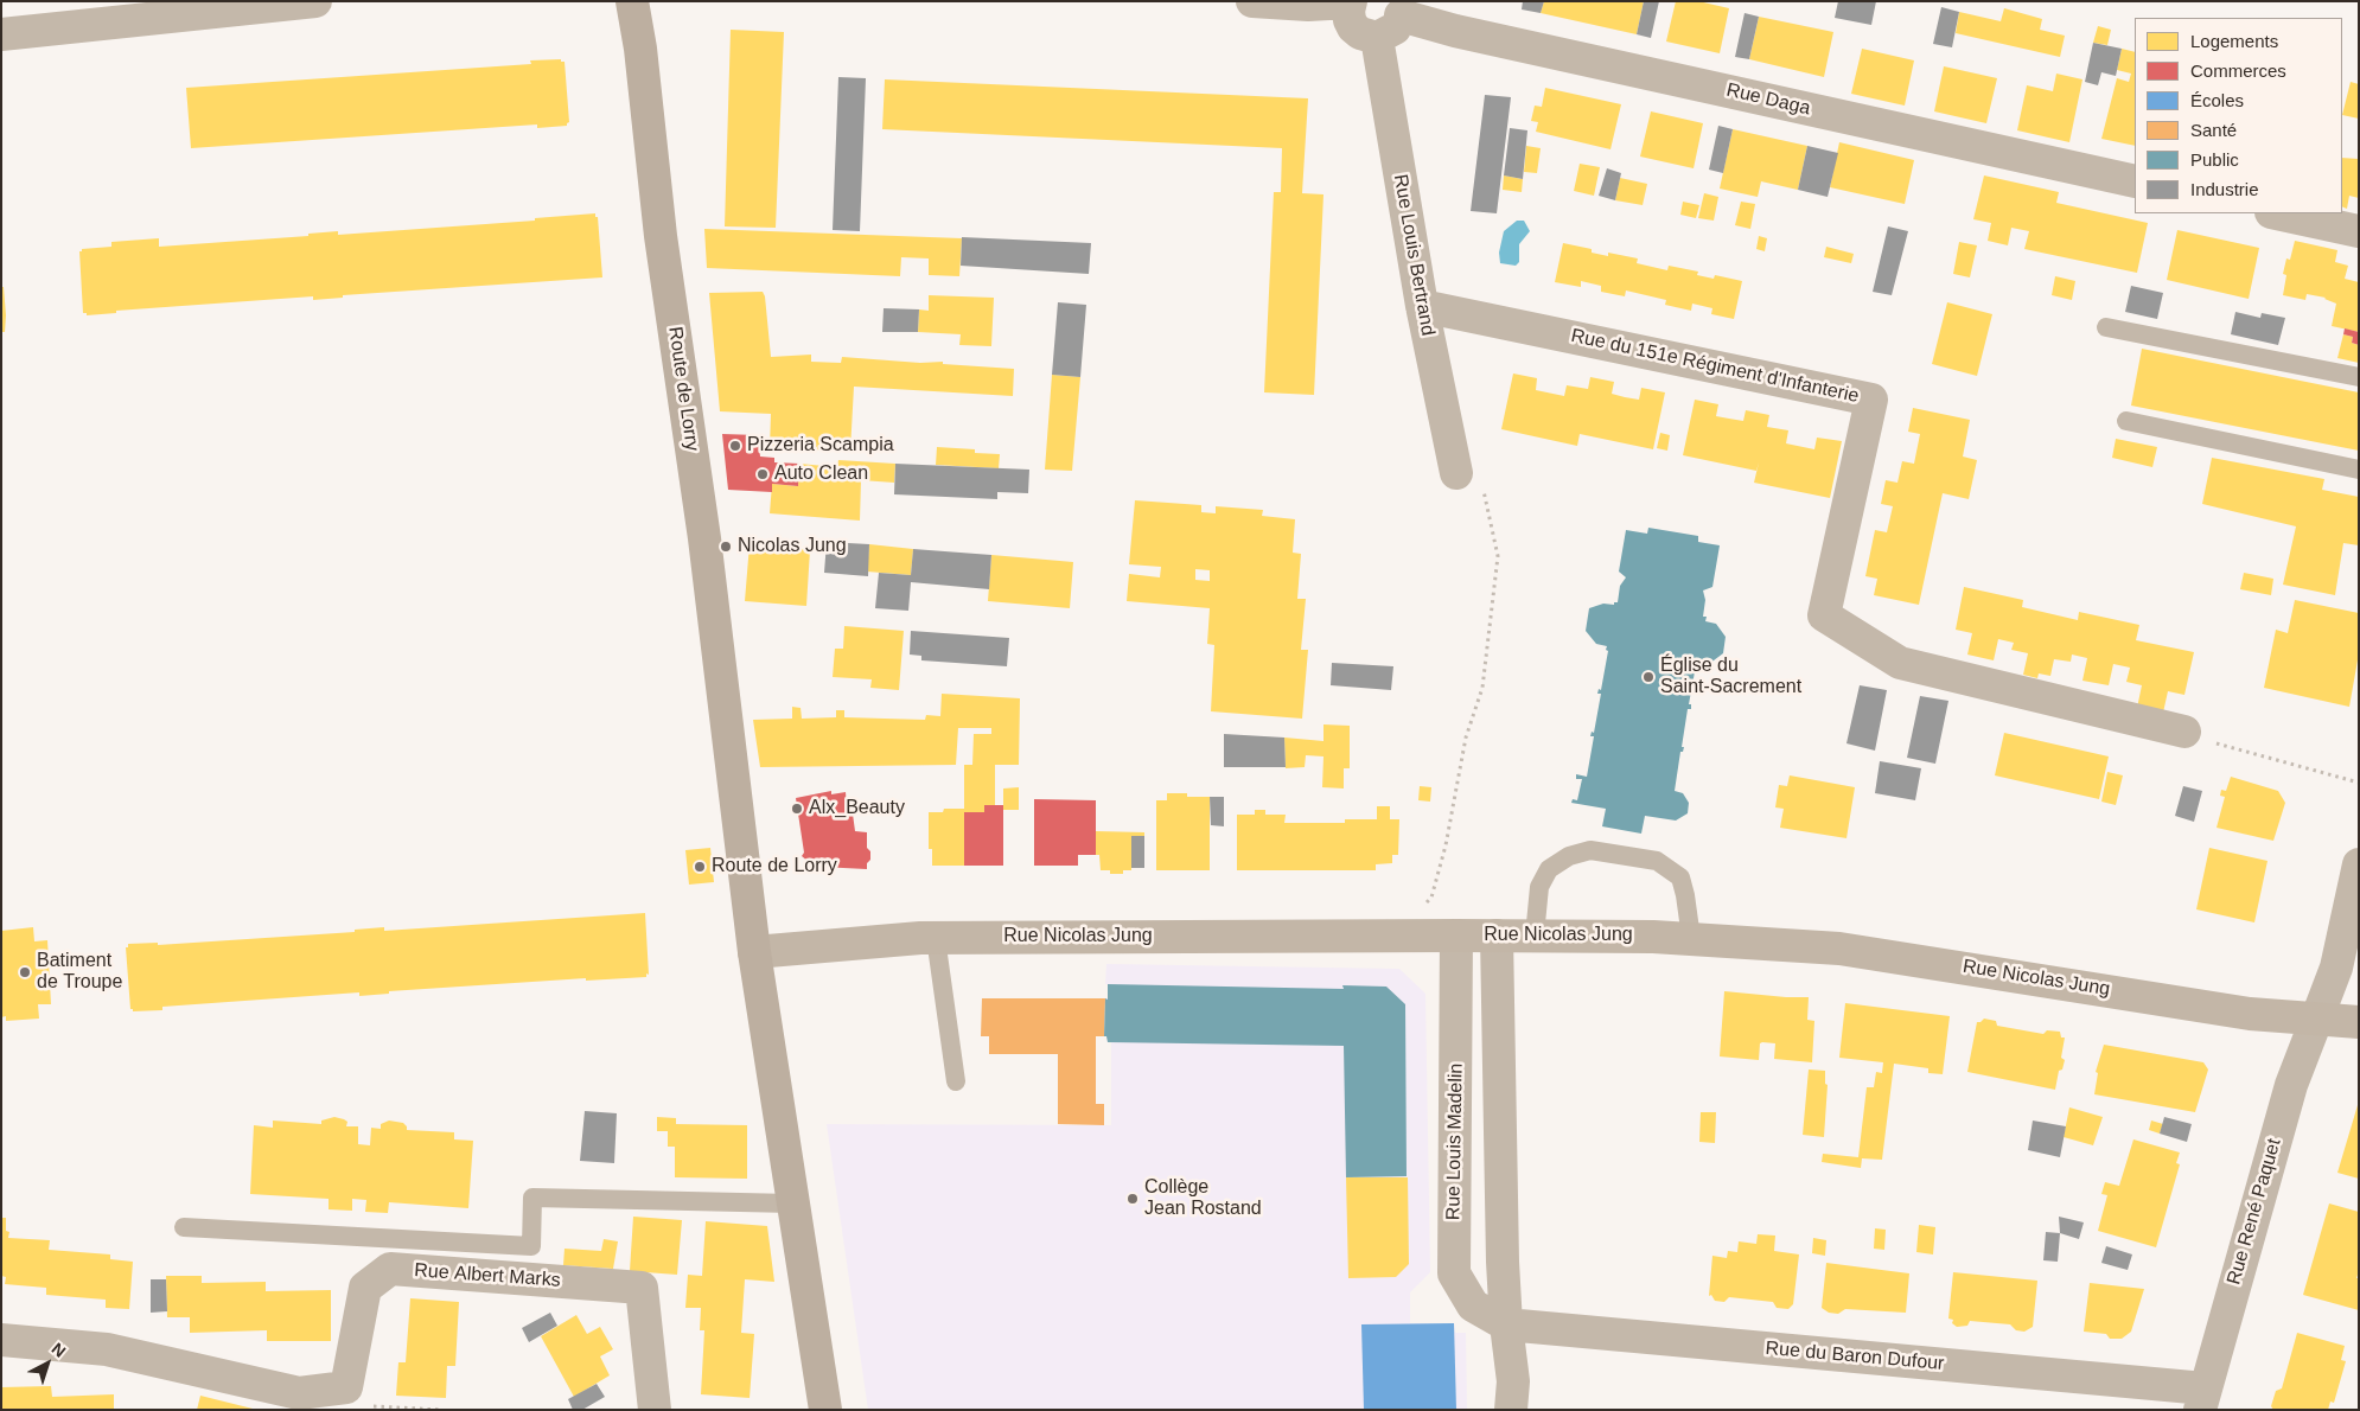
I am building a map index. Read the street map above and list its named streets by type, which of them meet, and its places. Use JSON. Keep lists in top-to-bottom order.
{
  "streets": {
    "main road": ["Route de Lorry", "Rue Nicolas Jung"],
    "street": [
      "Rue Daga",
      "Rue Louis Bertrand",
      "Rue du 151e Régiment d'Infanterie",
      "Rue Louis Madelin",
      "Rue René Paquet",
      "Rue Albert Marks",
      "Rue du Baron Dufour"
    ]
  },
  "crossings": [
    ["Rue Louis Bertrand", "Rue du 151e Régiment d'Infanterie"],
    ["Route de Lorry", "Rue Nicolas Jung"],
    ["Rue Nicolas Jung", "Rue Louis Madelin"],
    ["Rue Nicolas Jung", "Rue René Paquet"],
    ["Rue Louis Madelin", "Rue du Baron Dufour"],
    ["Rue René Paquet", "Rue du Baron Dufour"]
  ],
  "places": [
    "Pizzeria Scampia",
    "Auto Clean",
    "Nicolas Jung",
    "Église du Saint-Sacrement",
    "Alx_Beauty",
    "Route de Lorry",
    "Batiment de Troupe",
    "Collège Jean Rostand"
  ],
  "legend": [
    "Logements",
    "Commerces",
    "Écoles",
    "Santé",
    "Public",
    "Industrie"
  ],
  "north": "top right"
}
